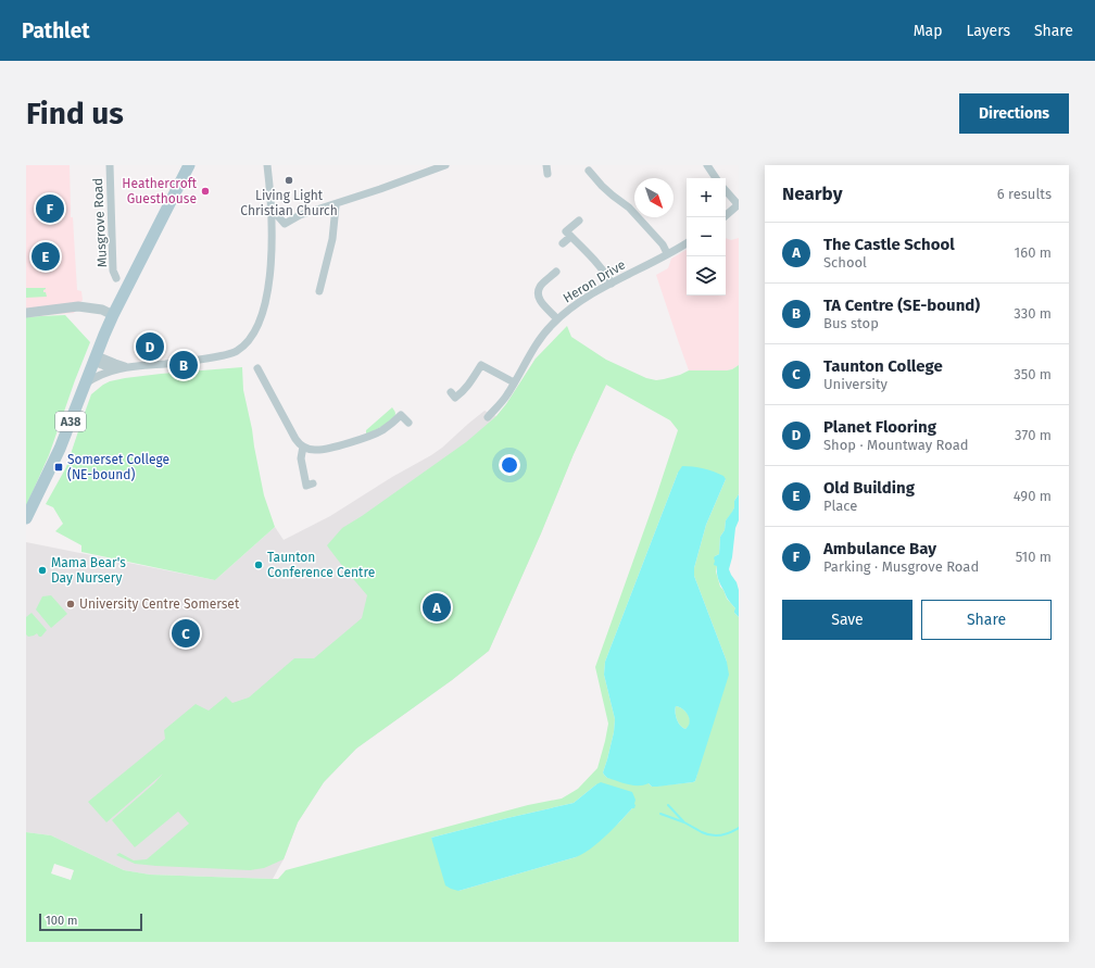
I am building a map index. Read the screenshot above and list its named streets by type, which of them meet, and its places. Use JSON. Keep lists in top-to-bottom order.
{
  "streets": {
    "main road": ["A38"],
    "street": ["Musgrove Road", "Heron Drive"]
  },
  "places": {
    "other": [
      "Living Light Christian Church",
      "Heathercroft Guesthouse",
      "Taunton Conference Centre",
      "Mama Bear's Day Nursery",
      "University Centre Somerset"
    ],
    "transit": ["Somerset College (NE-bound)"]
  },
  "scale_bar": "100 m",
  "north": "bottom right",
  "page": {
    "header": "Pathlet",
    "nav": ["Map", "Layers", "Share"],
    "buttons": [
      "Directions",
      ["Save", "Share"]
    ],
    "title": "Find us",
    "heading": ["Nearby", "6 results"],
    "map_buttons": ["+", "−"],
    "pins": [
      "F",
      "E",
      "D",
      "B",
      "A",
      "C"
    ],
    "list": [
      {
        "mark": "A",
        "name": "The Castle School",
        "note": "School",
        "value": "160 m"
      },
      {
        "mark": "B",
        "name": "TA Centre (SE-bound)",
        "note": "Bus stop",
        "value": "330 m"
      },
      {
        "mark": "C",
        "name": "Taunton College",
        "note": "University",
        "value": "350 m"
      },
      {
        "mark": "D",
        "name": "Planet Flooring",
        "note": "Shop · Mountway Road",
        "value": "370 m"
      },
      {
        "mark": "E",
        "name": "Old Building",
        "note": "Place",
        "value": "490 m"
      },
      {
        "mark": "F",
        "name": "Ambulance Bay",
        "note": "Parking · Musgrove Road",
        "value": "510 m"
      }
    ],
    "scale": "100 m"
  }
}
